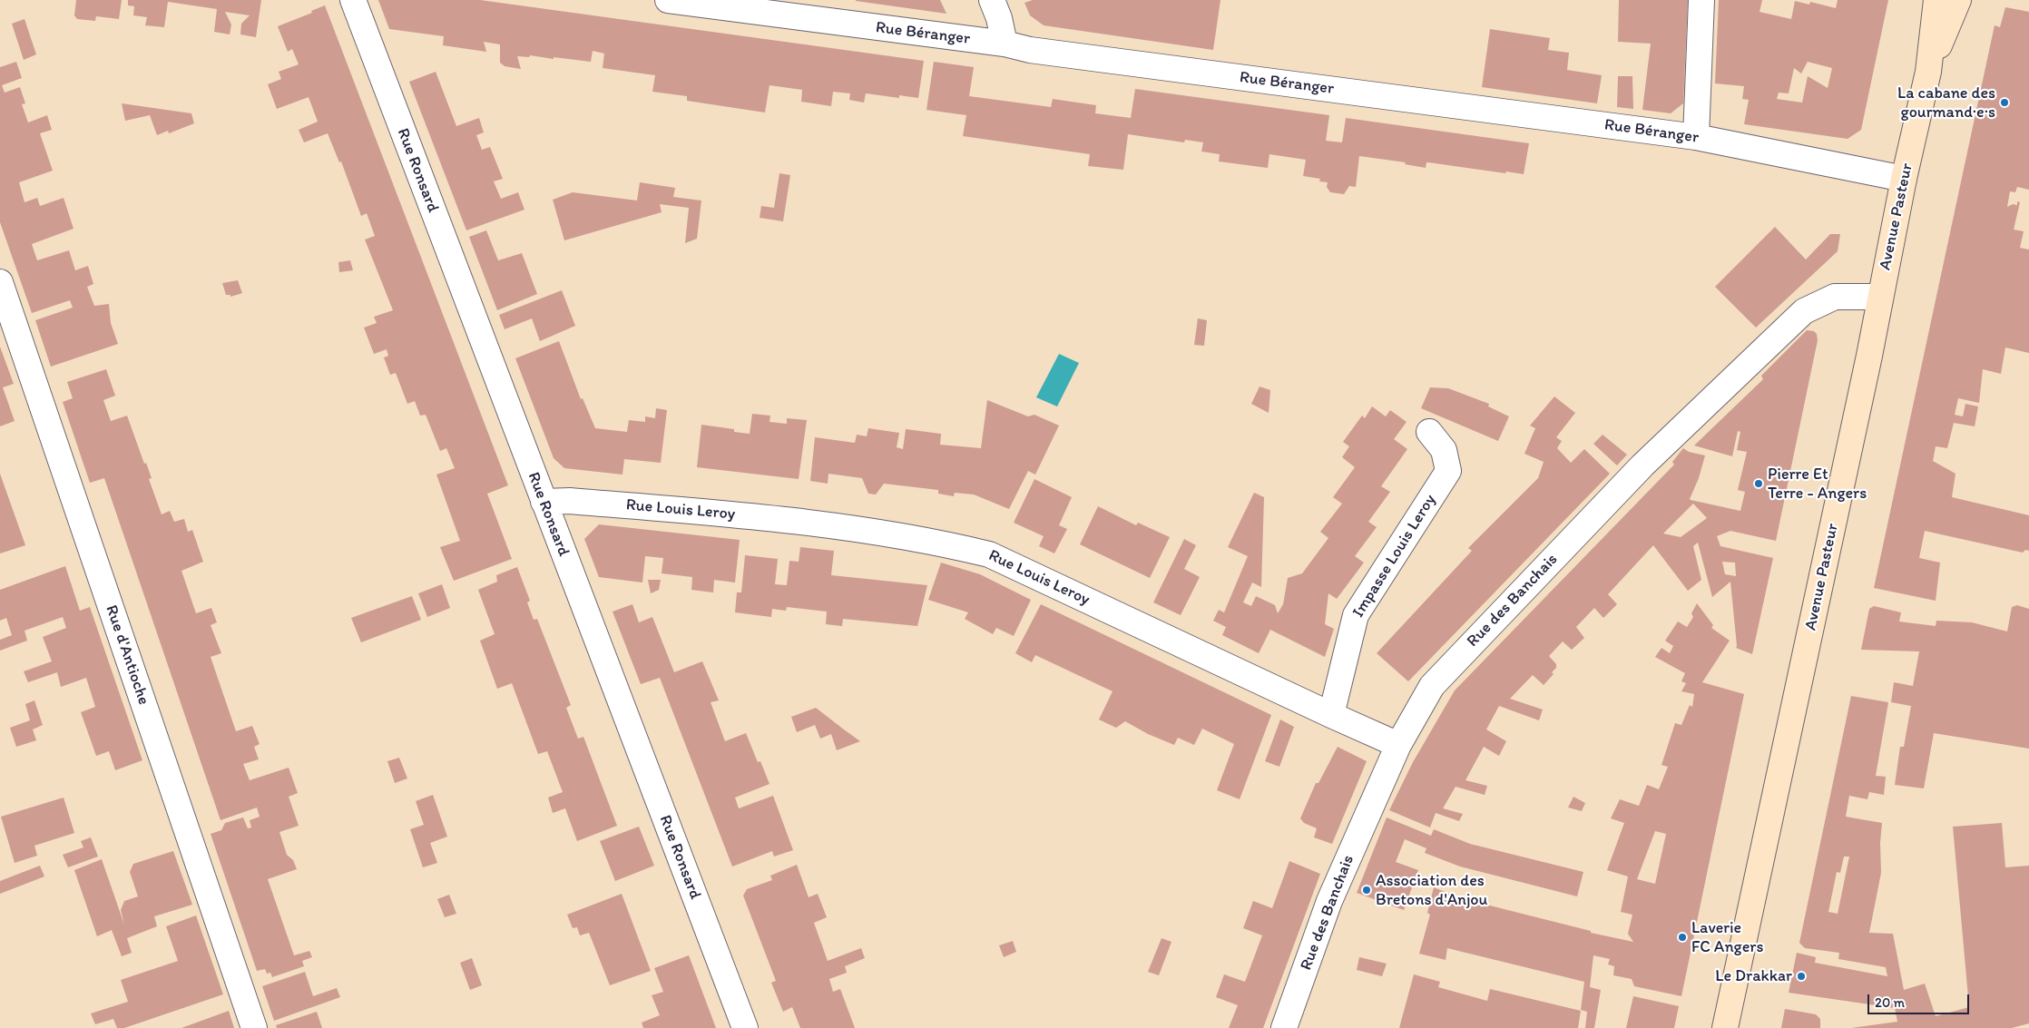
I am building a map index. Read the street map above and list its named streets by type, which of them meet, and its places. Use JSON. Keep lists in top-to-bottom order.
{
  "streets": {
    "main road": ["Avenue Pasteur"],
    "street": [
      "Rue Béranger",
      "Rue Ronsard",
      "Rue Louis Leroy",
      "Impasse Louis Leroy",
      "Rue des Banchais",
      "Rue d'Antioche"
    ]
  },
  "crossings": [
    ["Rue Béranger", "Avenue Pasteur"],
    ["Rue Ronsard", "Rue Louis Leroy"],
    ["Avenue Pasteur", "Rue des Banchais"],
    ["Rue Louis Leroy", "Impasse Louis Leroy"],
    ["Rue Louis Leroy", "Rue des Banchais"]
  ],
  "places": [
    "La cabane des gourmand·e·s",
    "Pierre Et Terre - Angers",
    "Association des Bretons d'Anjou",
    "Laverie FC Angers",
    "Le Drakkar"
  ],
  "scale_bar": "20 m"
}
